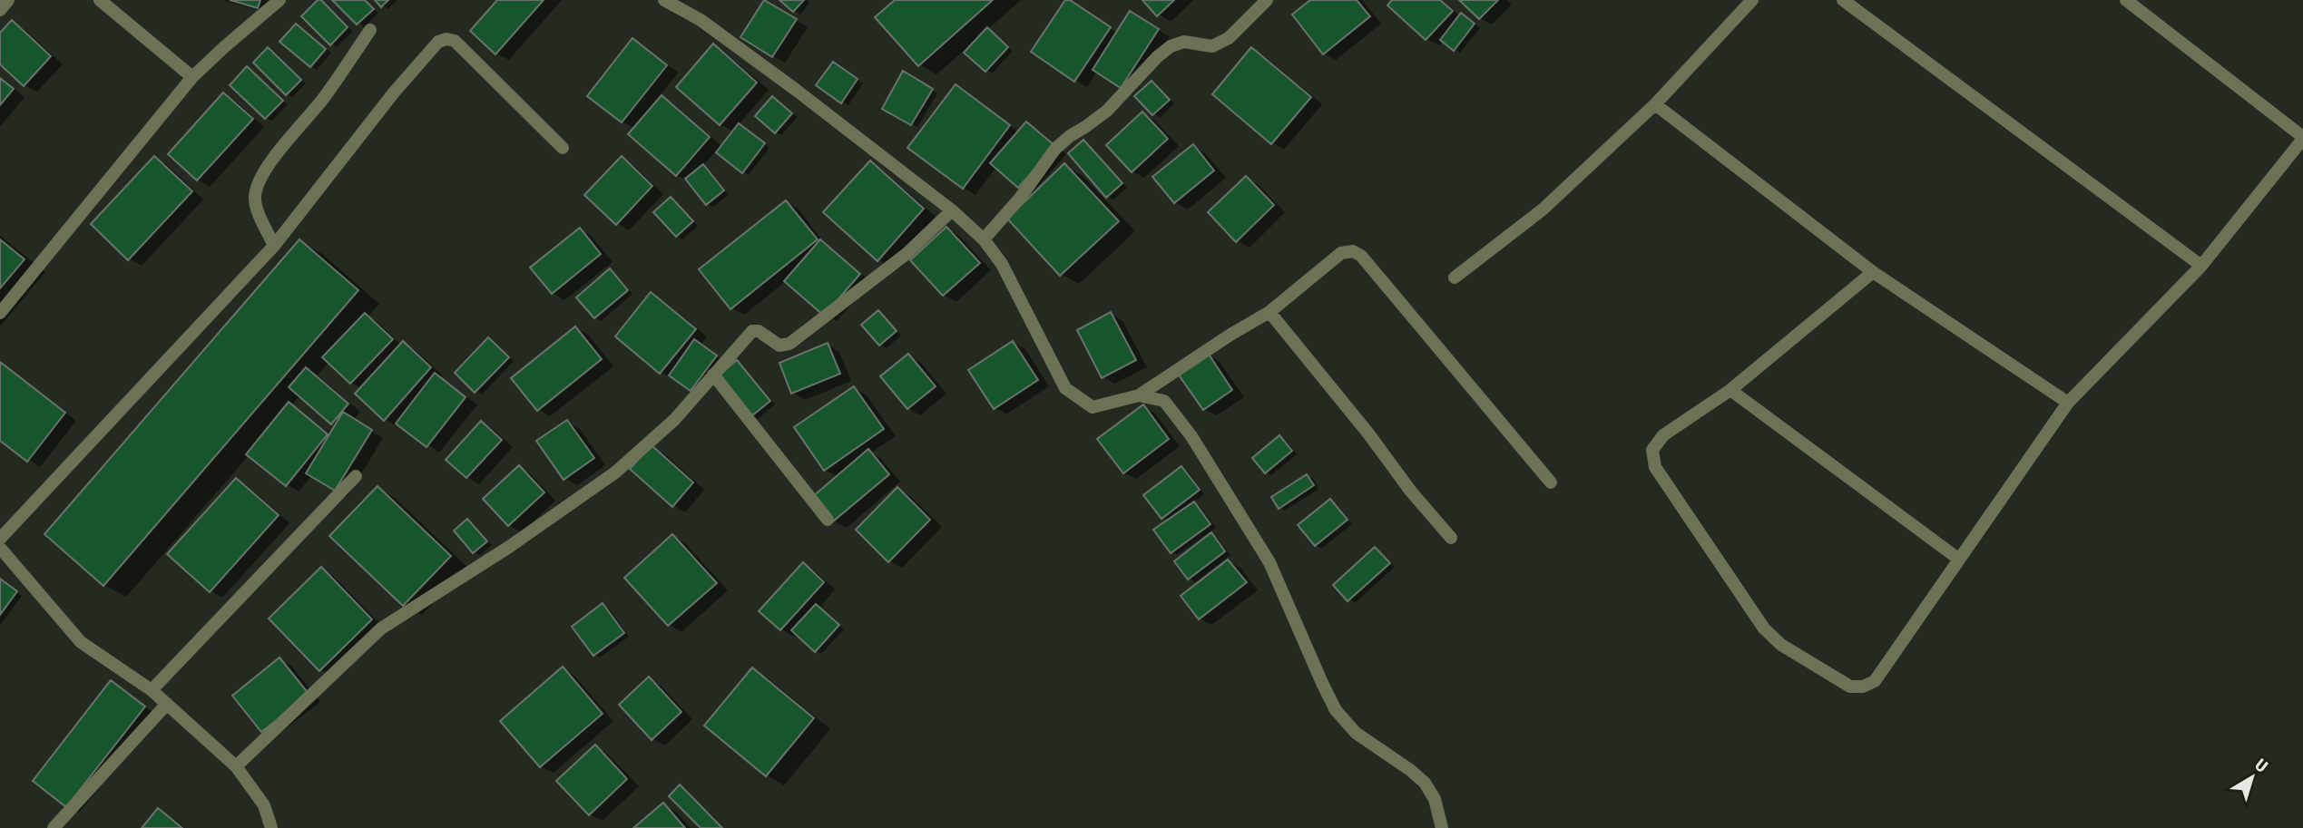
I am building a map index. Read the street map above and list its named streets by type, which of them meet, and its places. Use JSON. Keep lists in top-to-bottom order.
{
  "north": "top right"
}
